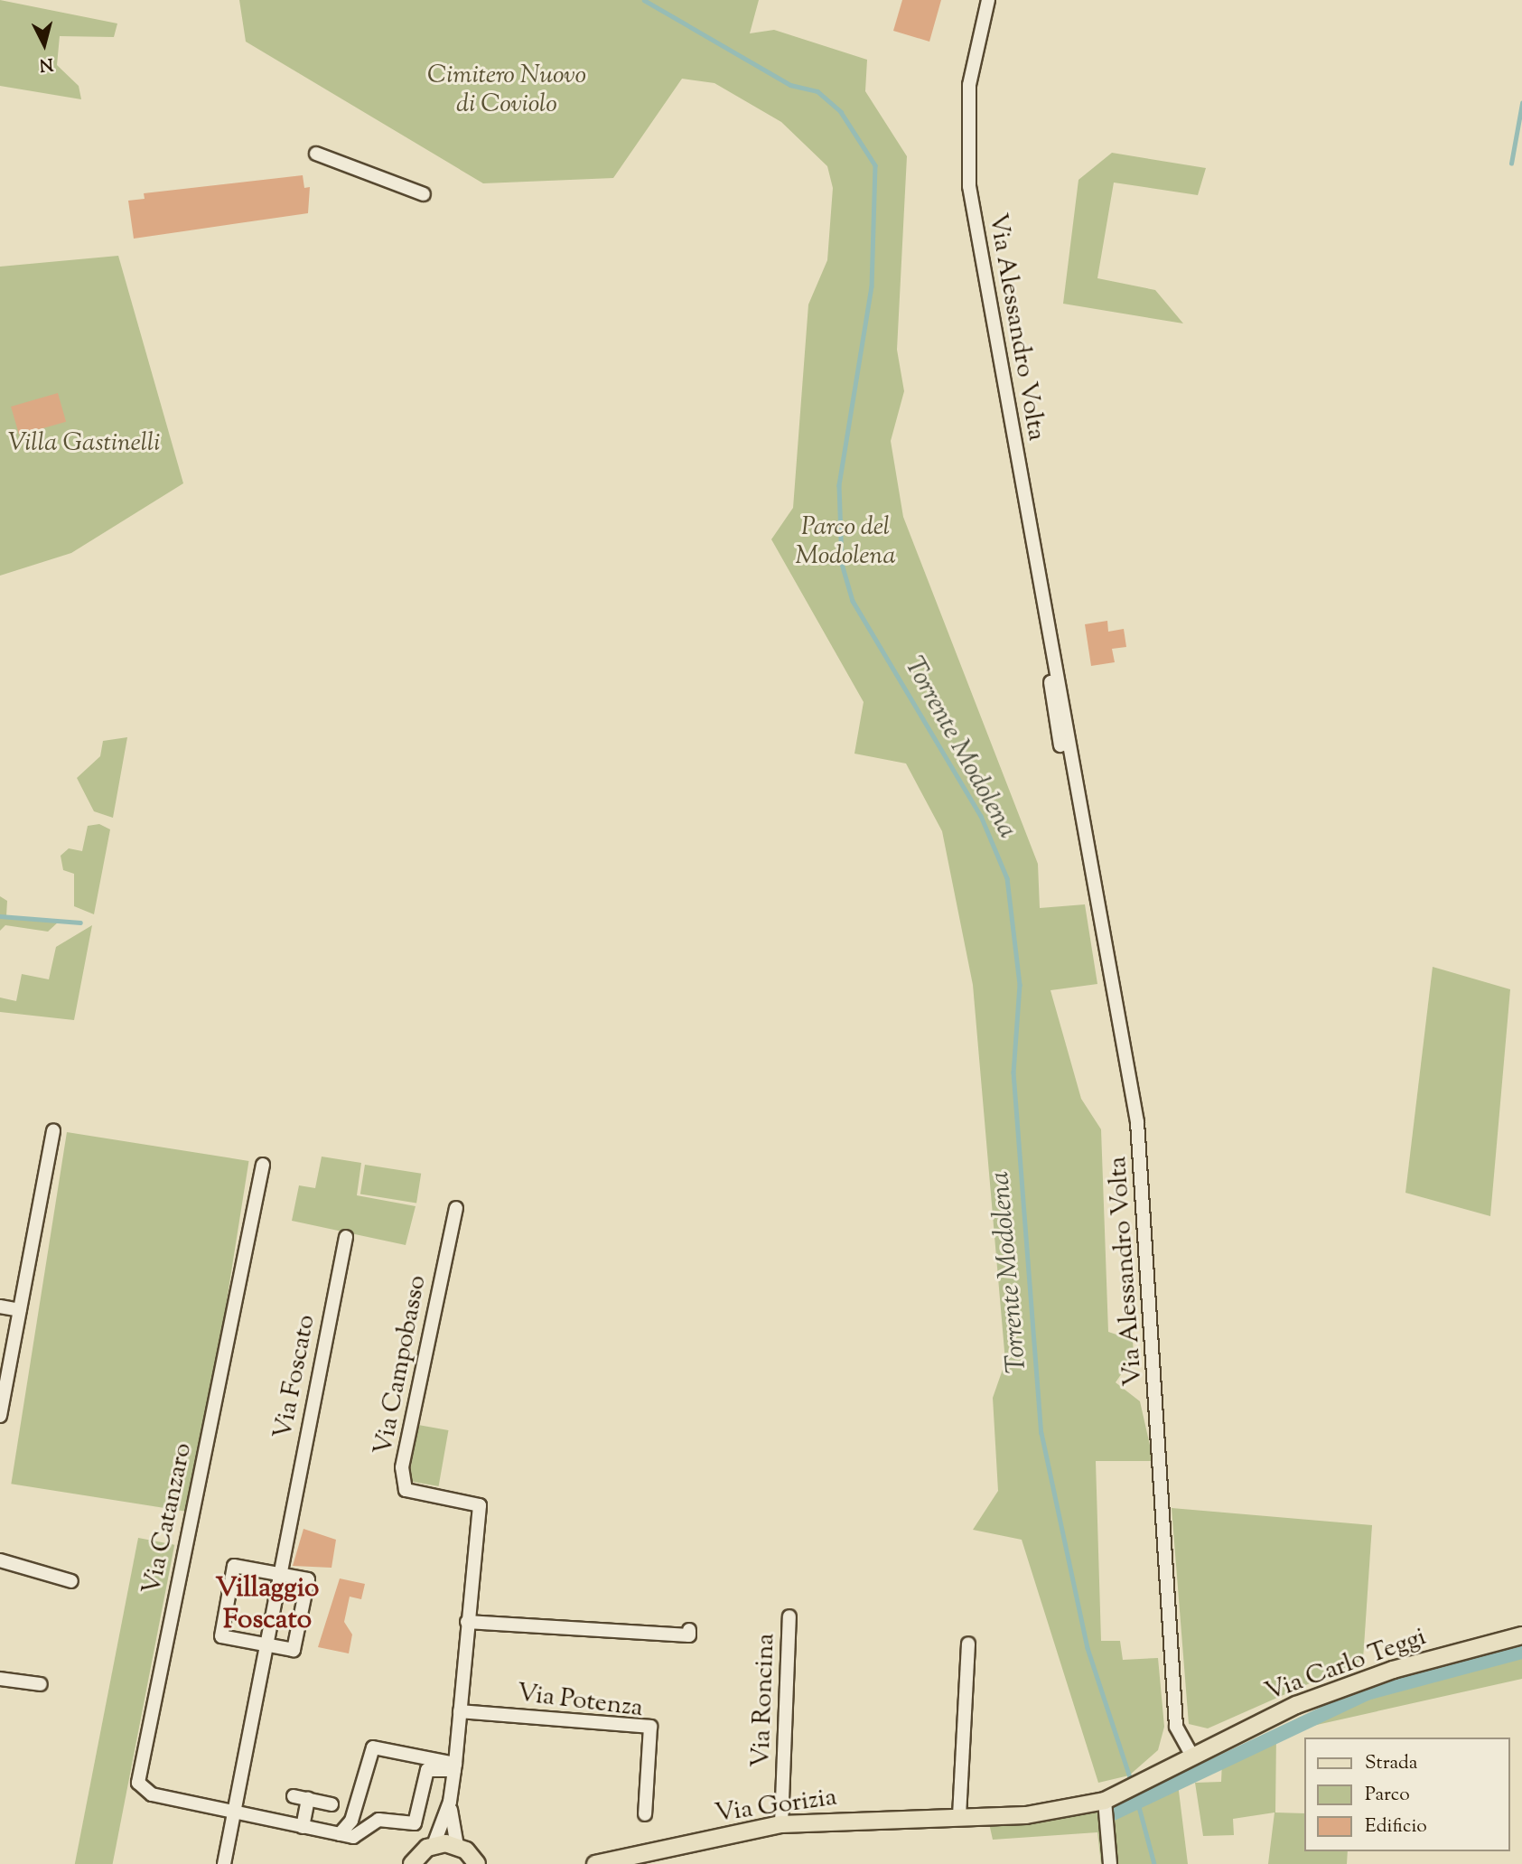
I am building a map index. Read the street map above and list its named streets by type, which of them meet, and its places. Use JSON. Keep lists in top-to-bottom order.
{
  "streets": {
    "main road": ["Via Carlo Teggi", "Via Gorizia"],
    "street": [
      "Via Alessandro Volta",
      "Via Campobasso",
      "Via Foscato",
      "Via Catanzaro",
      "Via Roncina",
      "Via Potenza"
    ]
  },
  "crossings": [
    ["Via Alessandro Volta", "Via Carlo Teggi"],
    ["Via Alessandro Volta", "Via Gorizia"],
    ["Via Campobasso", "Via Potenza"],
    ["Via Foscato", "Via Catanzaro"],
    ["Via Carlo Teggi", "Via Gorizia"],
    ["Via Roncina", "Via Gorizia"]
  ],
  "districts": ["Villaggio Foscato"],
  "water": ["Torrente Modolena"],
  "parks": ["Cimitero Nuovo di Coviolo", "Villa Gastinelli", "Parco del Modolena"],
  "legend": ["Strada", "Parco", "Edificio"],
  "north": "bottom"
}
